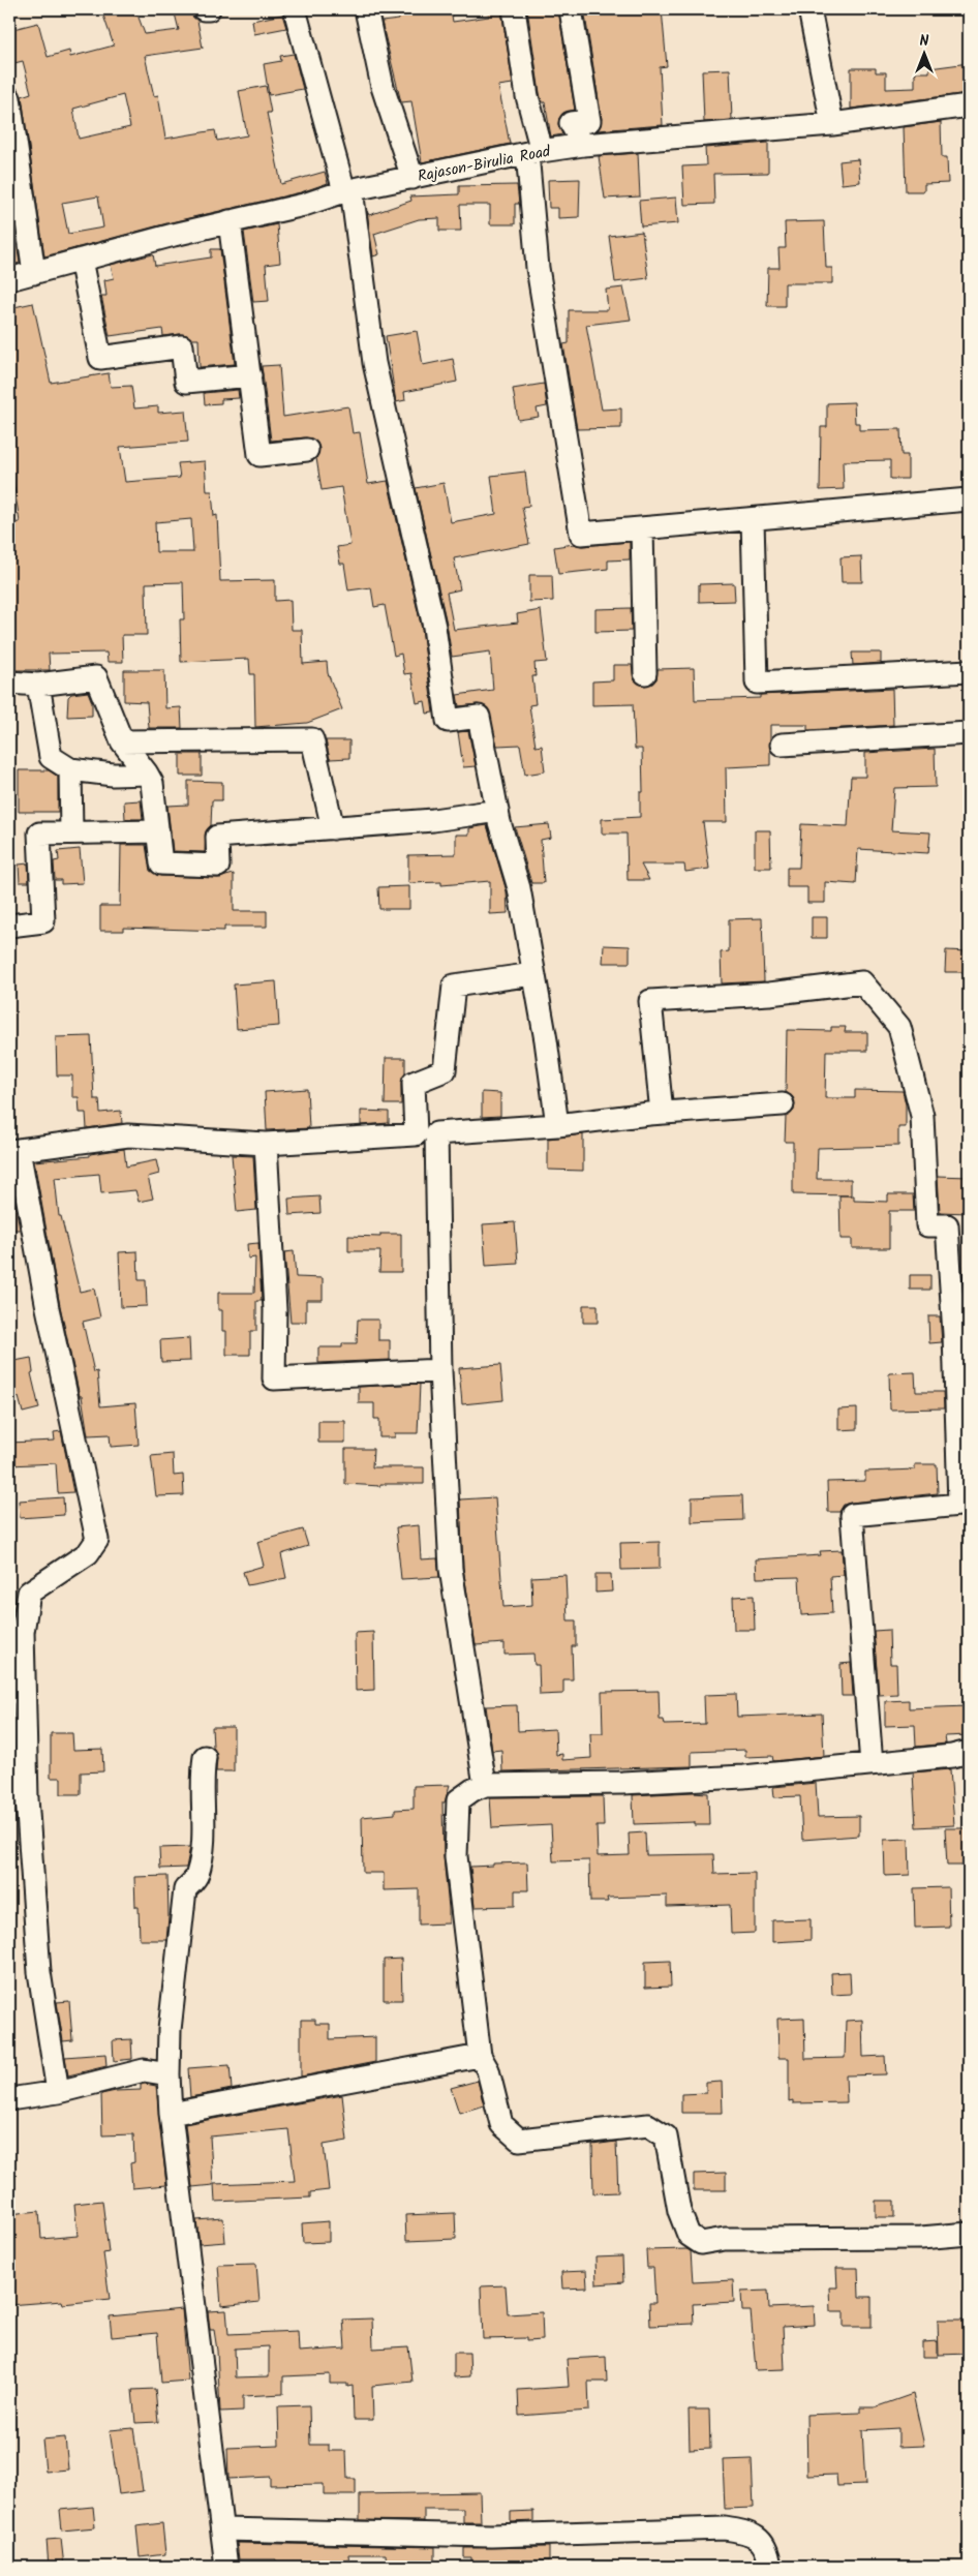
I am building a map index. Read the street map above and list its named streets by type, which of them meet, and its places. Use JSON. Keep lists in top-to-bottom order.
{
  "streets": {
    "street": ["Rajason-Birulia Road"]
  },
  "north": "top"
}
